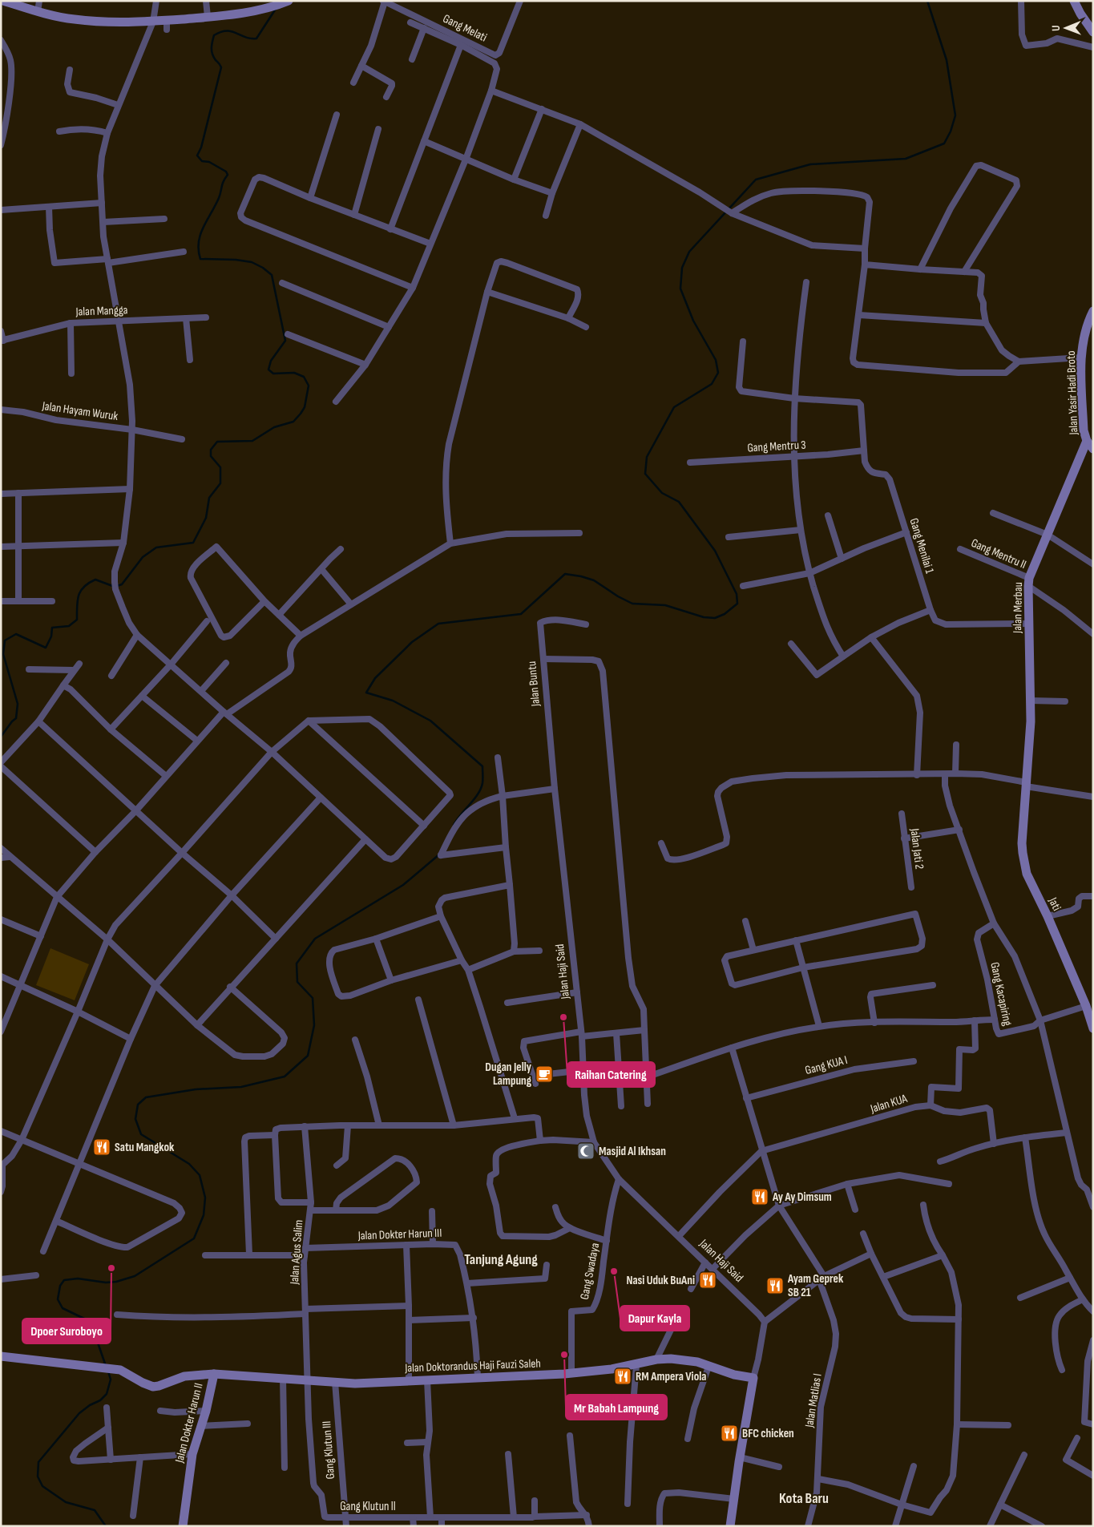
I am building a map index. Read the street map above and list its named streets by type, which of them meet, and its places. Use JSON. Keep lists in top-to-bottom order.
{
  "streets": {
    "street": [
      "Gang Melati",
      "Jalan Mangga",
      "Jalan Yasir Hadi Broto",
      "Jalan Hayam Wuruk",
      "Gang Mentru 3",
      "Gang Menilai 1",
      "Gang Mentru II",
      "Jalan Merbau",
      "Jalan Buntu",
      "Jalan Jati 2",
      "Jati",
      "Jalan Haji Said",
      "Gang Kacapiring",
      "Gang KUA I",
      "Jalan KUA",
      "Jalan Dokter Harun III",
      "Jalan Agus Salim",
      "Gang Swadaya",
      "Jalan Doktorandus Haji Fauzi Saleh",
      "Jalan Matlias I",
      "Jalan Dokter Harun II",
      "Gang Klutun III",
      "Gang Klutun II"
    ]
  },
  "crossings": [
    ["Jalan Yasir Hadi Broto", "Jalan Merbau"],
    ["Gang Mentru 3", "Gang Menilai 1"],
    ["Gang Menilai 1", "Jalan Merbau"],
    ["Gang Mentru II", "Jalan Merbau"],
    ["Jalan Merbau", "Jati"],
    ["Jalan Buntu", "Jalan Haji Said"],
    ["Jalan Haji Said", "Gang Swadaya"],
    ["Jalan Dokter Harun III", "Jalan Agus Salim"],
    ["Jalan Dokter Harun III", "Jalan Doktorandus Haji Fauzi Saleh"],
    ["Jalan Agus Salim", "Jalan Doktorandus Haji Fauzi Saleh"],
    ["Jalan Agus Salim", "Gang Klutun II"],
    ["Gang Swadaya", "Jalan Doktorandus Haji Fauzi Saleh"],
    ["Jalan Doktorandus Haji Fauzi Saleh", "Jalan Dokter Harun II"],
    ["Jalan Doktorandus Haji Fauzi Saleh", "Gang Klutun III"],
    ["Jalan Doktorandus Haji Fauzi Saleh", "Gang Klutun II"],
    ["Gang Klutun III", "Gang Klutun II"]
  ],
  "districts": ["Tanjung Agung", "Kota Baru"],
  "places": {
    "other": [
      "Raihan Catering",
      "Dpoer Suroboyo",
      "Dapur Kayla",
      "Mr Babah Lampung"
    ],
    "cafe": ["Dugan Jelly Lampung"],
    "restaurant": [
      "Satu Mangkok",
      "Ay Ay Dimsum",
      "Nasi Uduk BuAni",
      "Ayam Geprek SB 21",
      "RM Ampera Viola",
      "BFC chicken"
    ],
    "mosque": ["Masjid Al Ikhsan"]
  },
  "north": "left"
}
